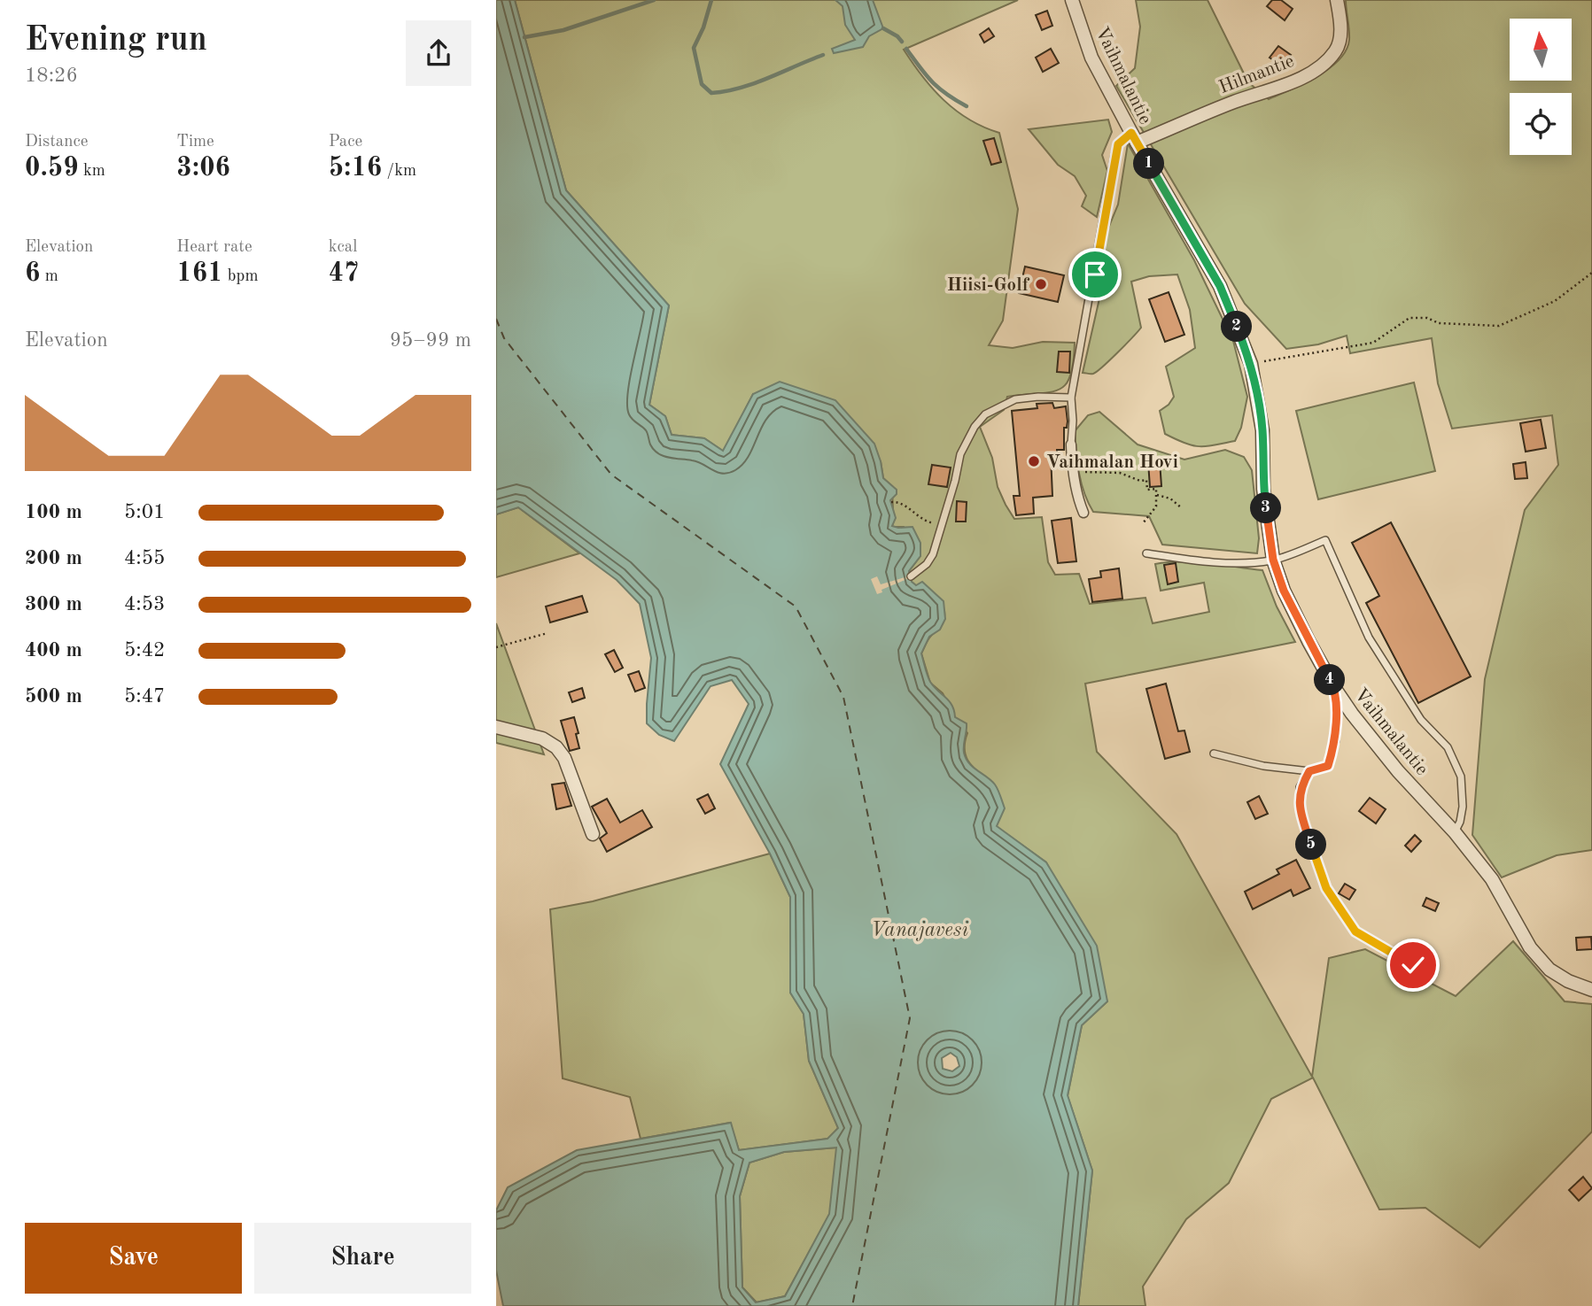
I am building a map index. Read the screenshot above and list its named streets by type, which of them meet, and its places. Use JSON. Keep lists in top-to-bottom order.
{
  "streets": {
    "street": ["Hilmantie", "Vaihmalantie"]
  },
  "crossings": [
    ["Hilmantie", "Vaihmalantie"]
  ],
  "water": ["Vanajavesi"],
  "places": ["Hiisi-Golf", "Vaihmalan Hovi"],
  "north": "top",
  "page": {
    "heading": ["Evening run", "18:26"],
    "stats": [
      ["Distance", "0.59 km"],
      ["Time", "3:06"],
      ["Pace", "5:16 /km"],
      ["Elevation", "6 m"],
      ["Heart rate", "161 bpm"],
      ["kcal", "47"]
    ],
    "pins": [
      "1",
      "2",
      "3",
      "4",
      "5"
    ],
    "chart": ["Elevation", "95–99 m"],
    "list": [
      {
        "name": "100 m",
        "note": "5:01"
      },
      {
        "name": "200 m",
        "note": "4:55"
      },
      {
        "name": "300 m",
        "note": "4:53"
      },
      {
        "name": "400 m",
        "note": "5:42"
      },
      {
        "name": "500 m",
        "note": "5:47"
      }
    ],
    "buttons": ["Save", "Share"]
  }
}
